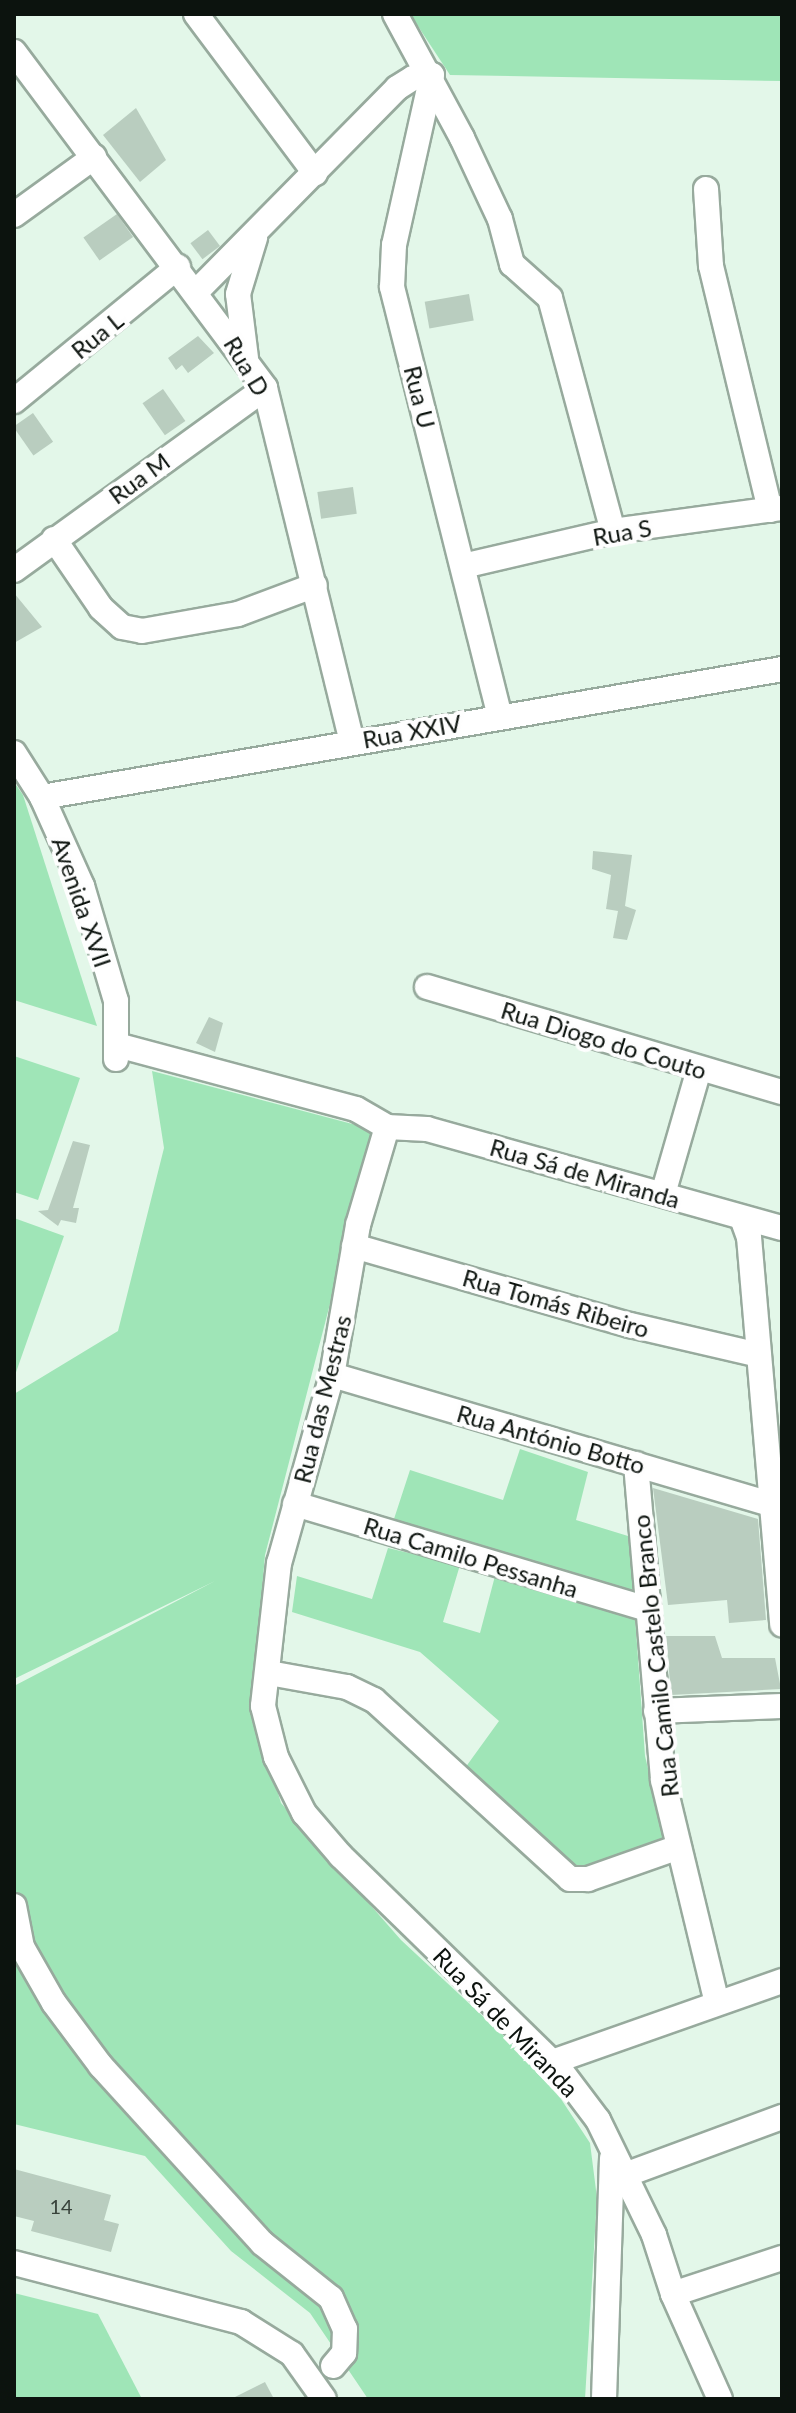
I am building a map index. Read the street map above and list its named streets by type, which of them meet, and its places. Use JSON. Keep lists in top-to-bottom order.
{
  "streets": {
    "street": [
      "Rua L",
      "Rua D",
      "Rua U",
      "Rua M",
      "Rua S",
      "Rua XXIV",
      "Avenida XVII",
      "Rua Diogo do Couto",
      "Rua Sá de Miranda",
      "Rua Tomás Ribeiro",
      "Rua das Mestras",
      "Rua António Botto",
      "Rua Camilo Pessanha",
      "Rua Camilo Castelo Branco"
    ]
  },
  "crossings": [
    ["Rua L", "Rua D"],
    ["Rua D", "Rua M"],
    ["Rua D", "Rua XXIV"],
    ["Rua U", "Rua S"],
    ["Rua U", "Rua XXIV"],
    ["Rua XXIV", "Avenida XVII"],
    ["Avenida XVII", "Rua Sá de Miranda"],
    ["Avenida XVII", "Rua das Mestras"],
    ["Rua Sá de Miranda", "Rua das Mestras"],
    ["Rua Tomás Ribeiro", "Rua das Mestras"],
    ["Rua das Mestras", "Rua António Botto"],
    ["Rua das Mestras", "Rua Camilo Pessanha"],
    ["Rua António Botto", "Rua Camilo Castelo Branco"],
    ["Rua Camilo Pessanha", "Rua Camilo Castelo Branco"]
  ],
  "house_numbers": ["14"]
}
